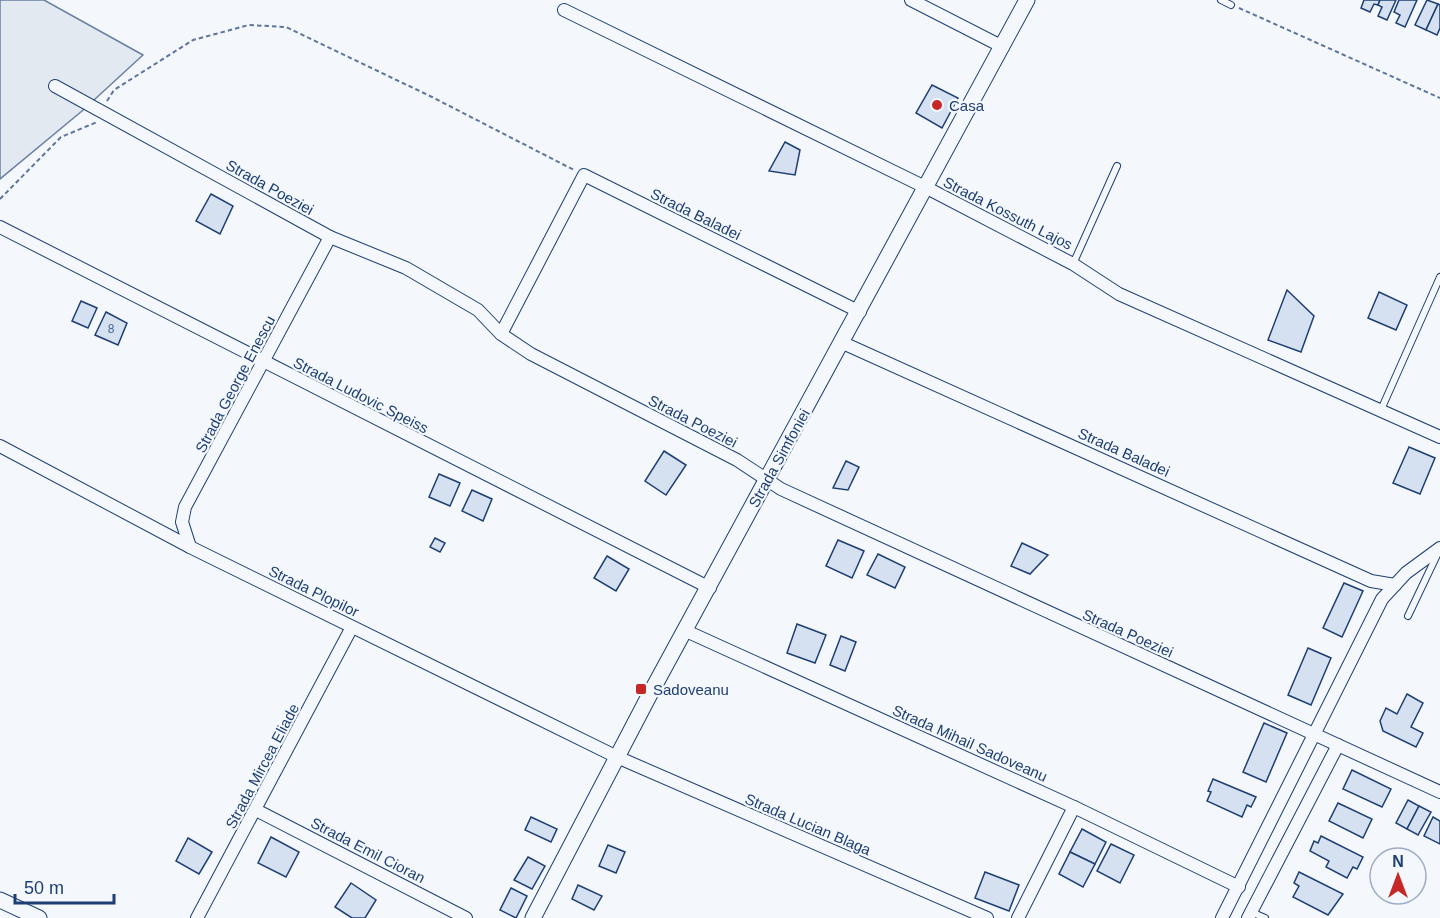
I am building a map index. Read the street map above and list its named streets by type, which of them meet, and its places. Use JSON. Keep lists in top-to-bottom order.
{
  "streets": {
    "street": [
      "Strada Poeziei",
      "Strada Kossuth Lajos",
      "Strada Baladei",
      "Strada George Enescu",
      "Strada Ludovic Speiss",
      "Strada Simfoniei",
      "Strada Plopilor",
      "Strada Mihail Sadoveanu",
      "Strada Mircea Eliade",
      "Strada Lucian Blaga",
      "Strada Emil Cioran"
    ]
  },
  "crossings": [
    ["Strada Poeziei", "Strada George Enescu"],
    ["Strada Poeziei", "Strada Simfoniei"],
    ["Strada Kossuth Lajos", "Strada Simfoniei"],
    ["Strada Baladei", "Strada Simfoniei"],
    ["Strada George Enescu", "Strada Ludovic Speiss"],
    ["Strada George Enescu", "Strada Plopilor"],
    ["Strada Ludovic Speiss", "Strada Simfoniei"],
    ["Strada Simfoniei", "Strada Plopilor"],
    ["Strada Simfoniei", "Strada Mihail Sadoveanu"],
    ["Strada Simfoniei", "Strada Lucian Blaga"],
    ["Strada Plopilor", "Strada Mircea Eliade"],
    ["Strada Plopilor", "Strada Lucian Blaga"],
    ["Strada Mircea Eliade", "Strada Emil Cioran"]
  ],
  "places": {
    "other": ["Casa"],
    "transit": ["Sadoveanu"]
  },
  "house_numbers": ["8"],
  "scale_bar": "50 m",
  "north": "top"
}
